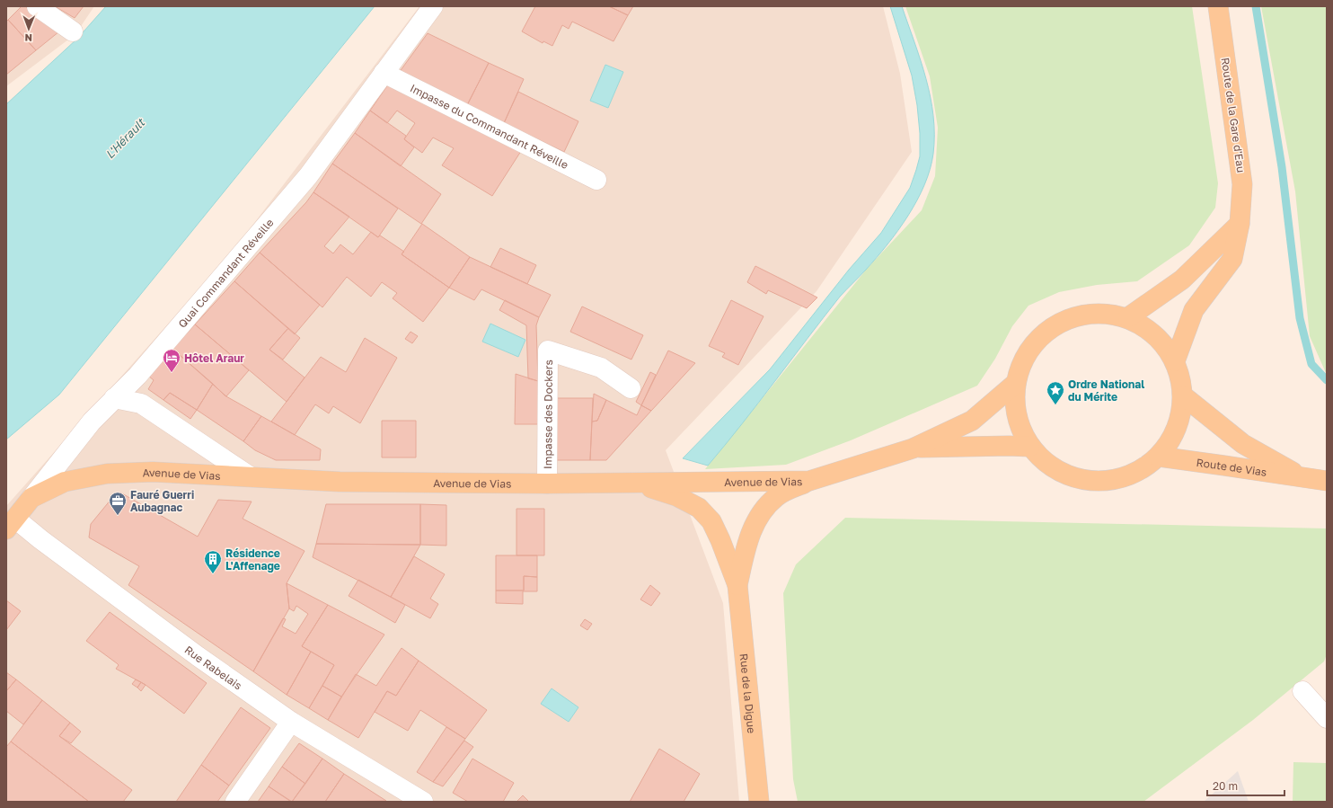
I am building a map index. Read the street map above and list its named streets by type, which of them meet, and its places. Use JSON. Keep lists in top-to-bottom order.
{
  "streets": {
    "main road": [
      "Route de la Gare d'Eau",
      "Quai Commandant Réveille",
      "Route de Vias",
      "Avenue de Vias",
      "Rue de la Digue"
    ],
    "street": ["Impasse du Commandant Réveille", "Impasse des Dockers", "Rue Rabelais"]
  },
  "crossings": [
    ["Impasse du Commandant Réveille", "Quai Commandant Réveille"],
    ["Quai Commandant Réveille", "Avenue de Vias"],
    ["Quai Commandant Réveille", "Rue Rabelais"],
    ["Impasse des Dockers", "Avenue de Vias"],
    ["Avenue de Vias", "Rue de la Digue"]
  ],
  "water": ["L'Hérault"],
  "places": {
    "hotel": ["Hôtel Araur"],
    "place": ["Ordre National du Mérite"],
    "office": ["Fauré Guerri Aubagnac"],
    "building": ["Résidence L'Affenage"]
  },
  "scale_bar": "20 m",
  "north": "bottom"
}
